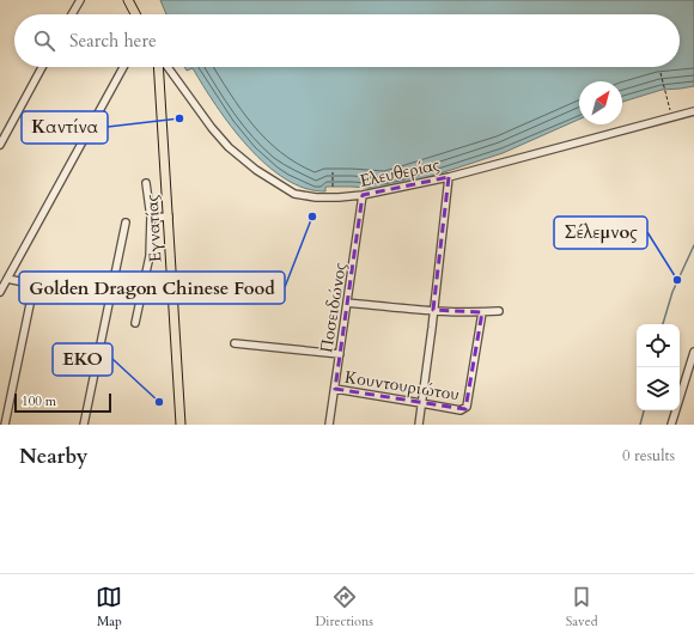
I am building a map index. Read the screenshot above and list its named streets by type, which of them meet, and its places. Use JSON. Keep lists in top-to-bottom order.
{
  "streets": {
    "main road": ["Εγνατίας"],
    "street": ["Ελευθερίας", "Ποσειδώνος", "Κουντουριώτου"]
  },
  "crossings": [
    ["Ελευθερίας", "Ποσειδώνος"],
    ["Ποσειδώνος", "Κουντουριώτου"]
  ],
  "places": [
    "Καντίνα",
    "Golden Dragon Chinese Food",
    "Σέλεμνος",
    "EKO"
  ],
  "scale_bar": "100 m",
  "north": "top right",
  "page": {
    "search": "Search here",
    "scale": "100 m",
    "heading": ["Nearby", "0 results"],
    "nav": ["Map", "Directions", "Saved"]
  }
}
